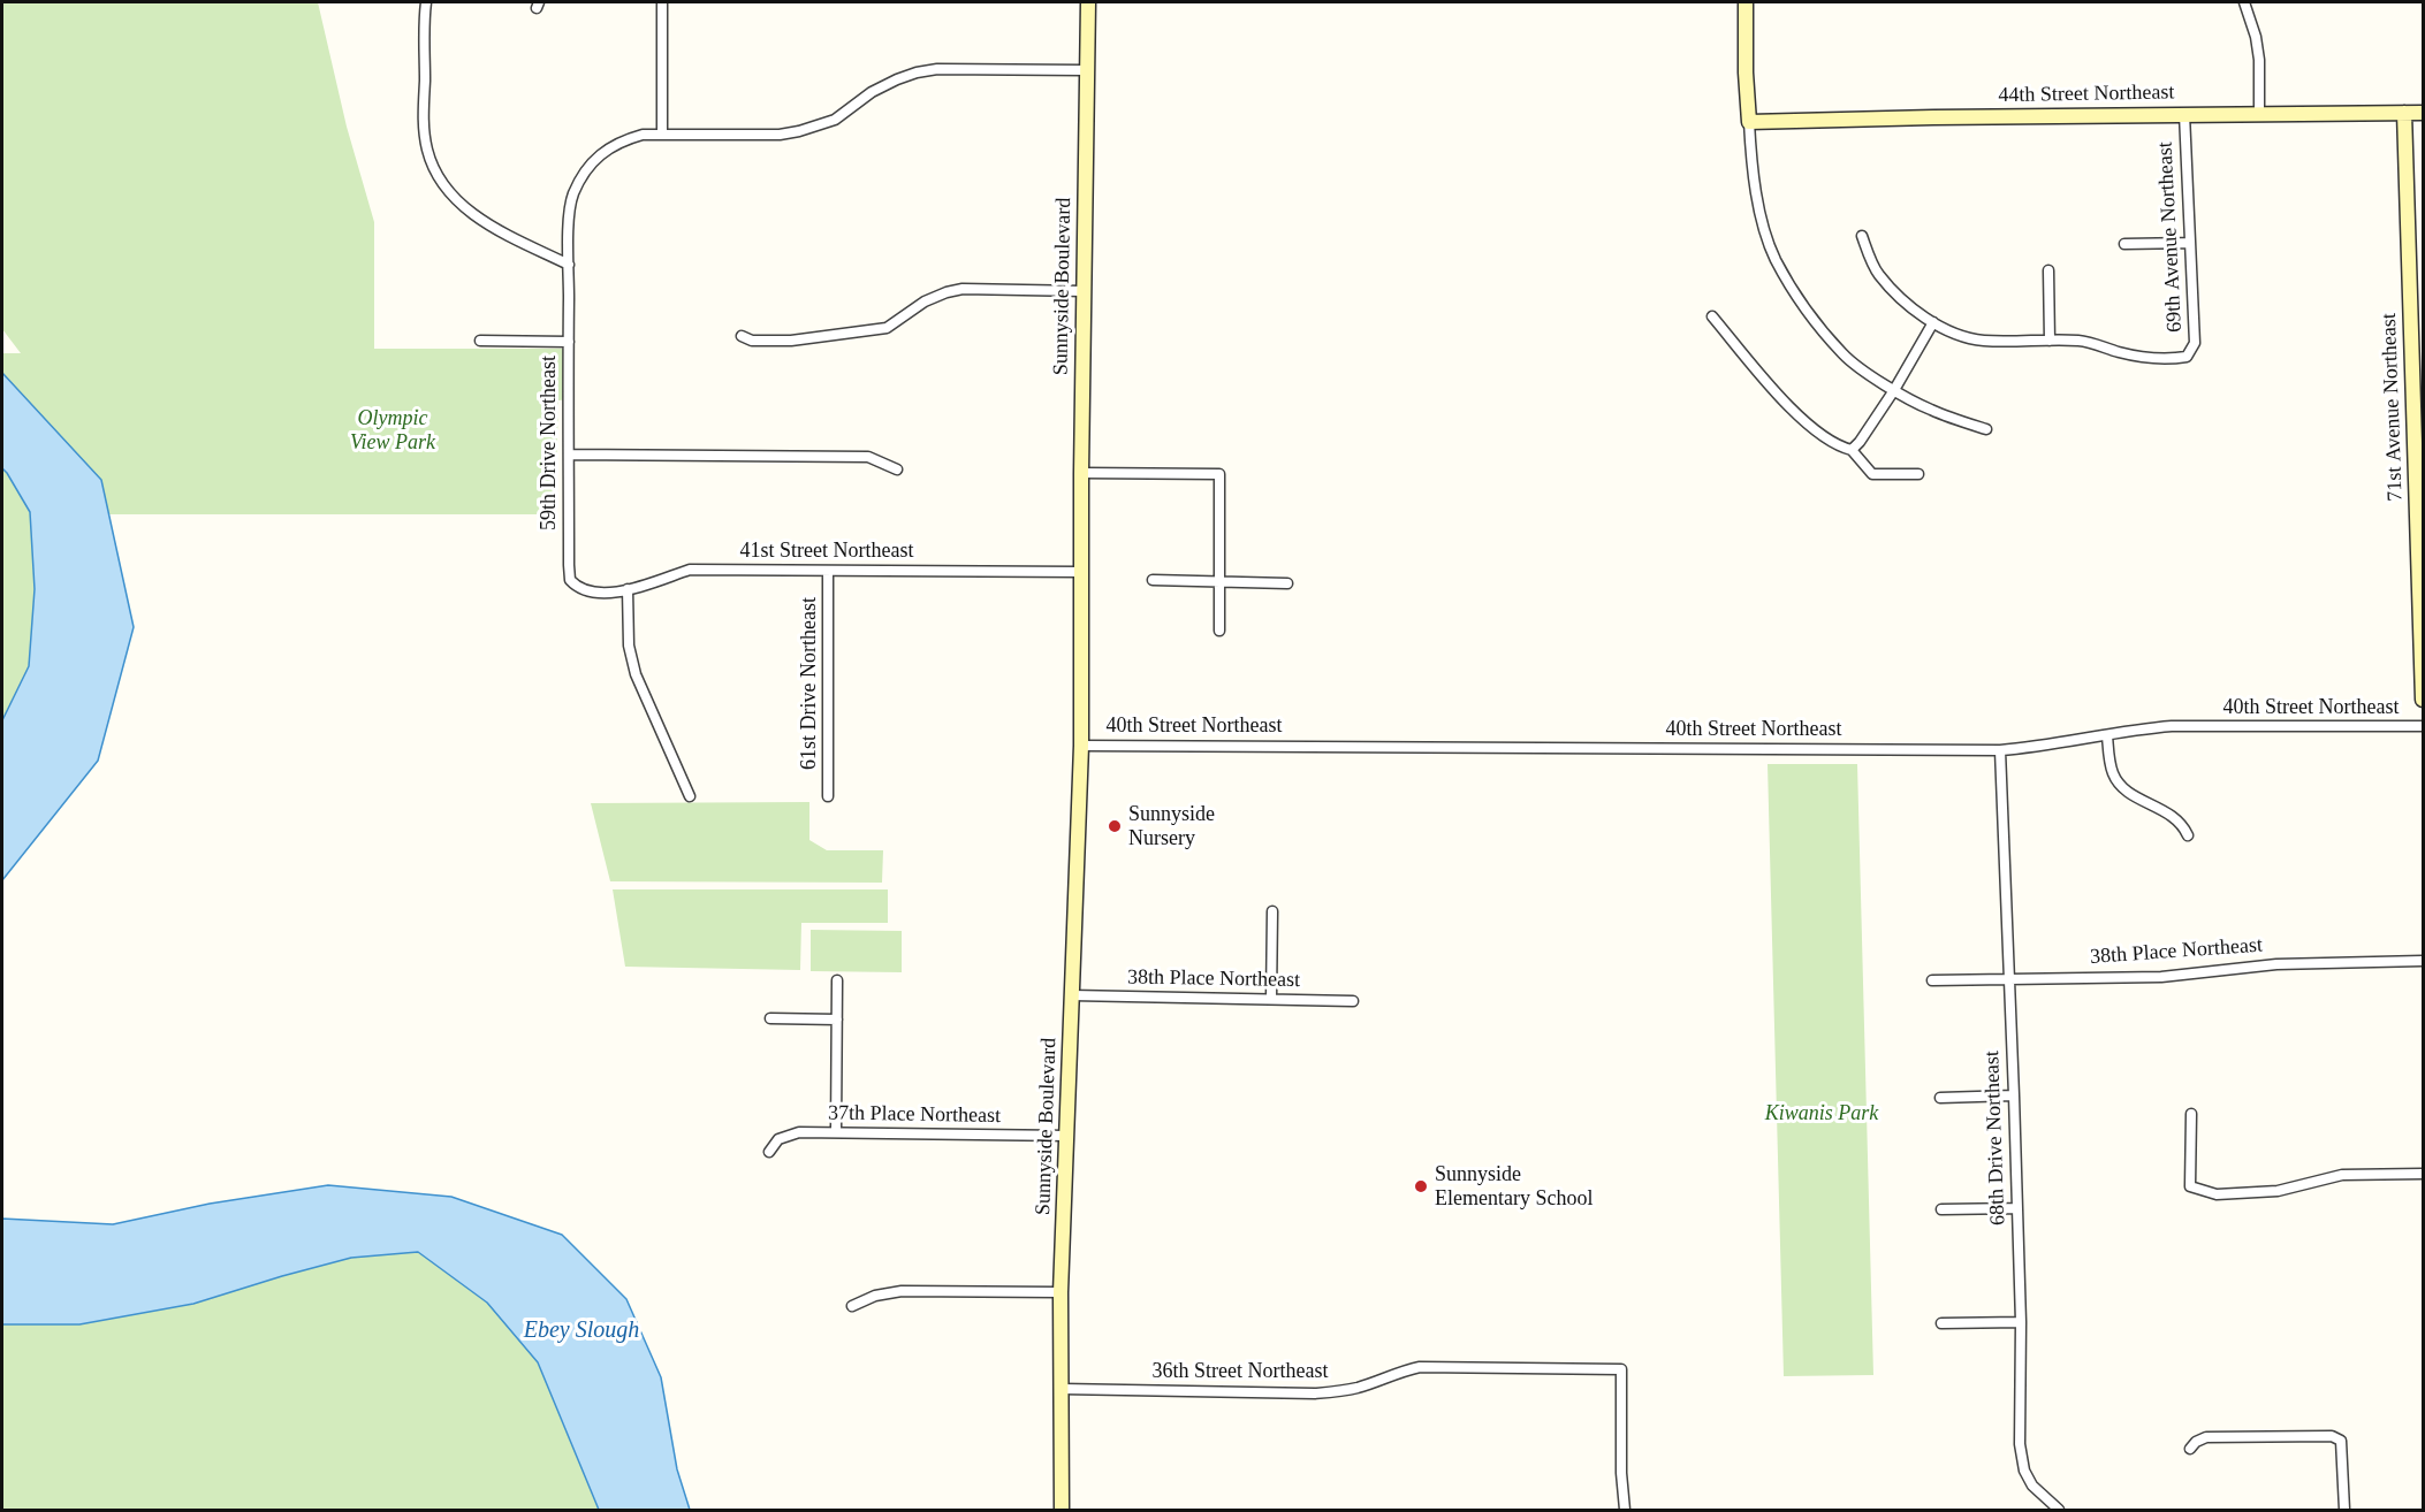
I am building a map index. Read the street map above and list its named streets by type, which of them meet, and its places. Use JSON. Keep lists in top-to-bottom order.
{
  "streets": {
    "street": [
      "44th Street Northeast",
      "69th Avenue Northeast",
      "Sunnyside Boulevard",
      "71st Avenue Northeast",
      "59th Drive Northeast",
      "41st Street Northeast",
      "61st Drive Northeast",
      "40th Street Northeast",
      "38th Place Northeast",
      "37th Place Northeast",
      "68th Drive Northeast",
      "36th Street Northeast"
    ]
  },
  "crossings": [
    ["44th Street Northeast", "69th Avenue Northeast"],
    ["44th Street Northeast", "71st Avenue Northeast"],
    ["Sunnyside Boulevard", "41st Street Northeast"],
    ["Sunnyside Boulevard", "40th Street Northeast"],
    ["Sunnyside Boulevard", "38th Place Northeast"],
    ["Sunnyside Boulevard", "37th Place Northeast"],
    ["Sunnyside Boulevard", "36th Street Northeast"],
    ["59th Drive Northeast", "41st Street Northeast"],
    ["41st Street Northeast", "61st Drive Northeast"],
    ["40th Street Northeast", "68th Drive Northeast"],
    ["38th Place Northeast", "68th Drive Northeast"]
  ],
  "water": ["Ebey Slough"],
  "parks": ["Olympic View Park", "Kiwanis Park"],
  "places": ["Sunnyside Nursery", "Sunnyside Elementary School"]
}
